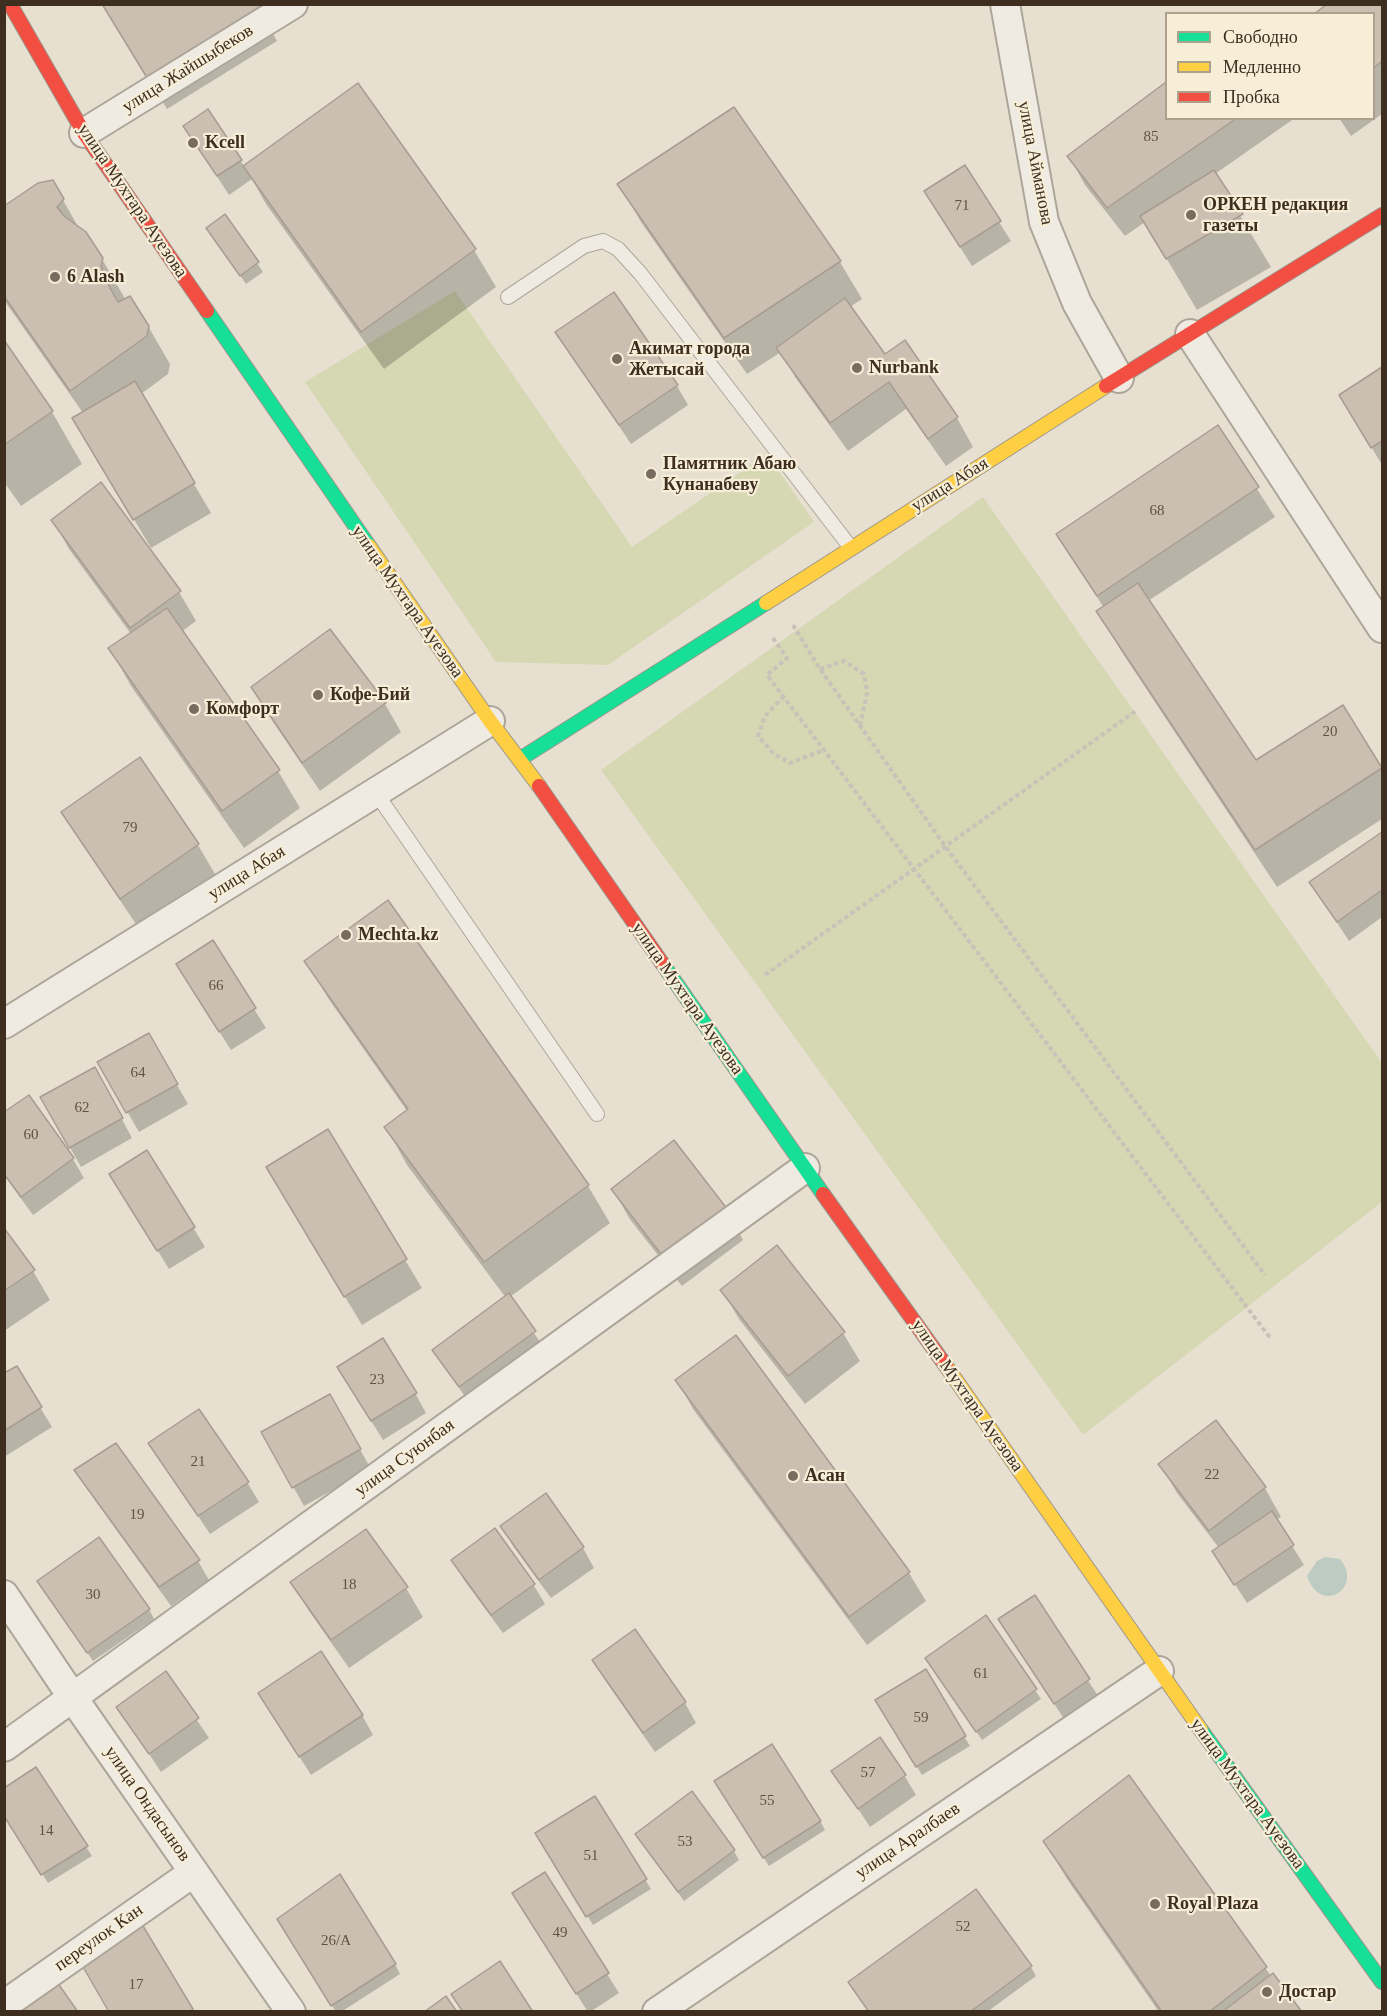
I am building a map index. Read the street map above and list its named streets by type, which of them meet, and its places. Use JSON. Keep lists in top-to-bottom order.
{
  "streets": {
    "main road": ["улица Мухтара Ауезова", "улица Абая"],
    "street": [
      "улица Жайшыбеков",
      "улица Айманова",
      "улица Суюнбая",
      "улица Ондасынов",
      "улица Аралбаев",
      "переулок Кан"
    ]
  },
  "crossings": [
    ["улица Жайшыбеков", "улица Мухтара Ауезова"],
    ["улица Айманова", "улица Абая"],
    ["улица Мухтара Ауезова", "улица Абая"],
    ["улица Мухтара Ауезова", "улица Суюнбая"],
    ["улица Мухтара Ауезова", "улица Аралбаев"],
    ["улица Суюнбая", "улица Ондасынов"],
    ["улица Ондасынов", "переулок Кан"]
  ],
  "places": [
    "Kcell",
    "ОРКЕН редакция газеты",
    "6 Alash",
    "Акимат города Жетысай",
    "Nurbank",
    "Памятник Абаю Кунанабеву",
    "Кофе-Бий",
    "Комфорт",
    "Mechta.kz",
    "Асан",
    "Royal Plaza",
    "Достар"
  ],
  "house_numbers": [
    "85",
    "71",
    "68",
    "20",
    "79",
    "66",
    "64",
    "62",
    "60",
    "23",
    "21",
    "22",
    "19",
    "18",
    "30",
    "61",
    "59",
    "57",
    "55",
    "14",
    "53",
    "51",
    "52",
    "49",
    "26/А",
    "17"
  ],
  "legend": ["Свободно", "Медленно", "Пробка"]
}
